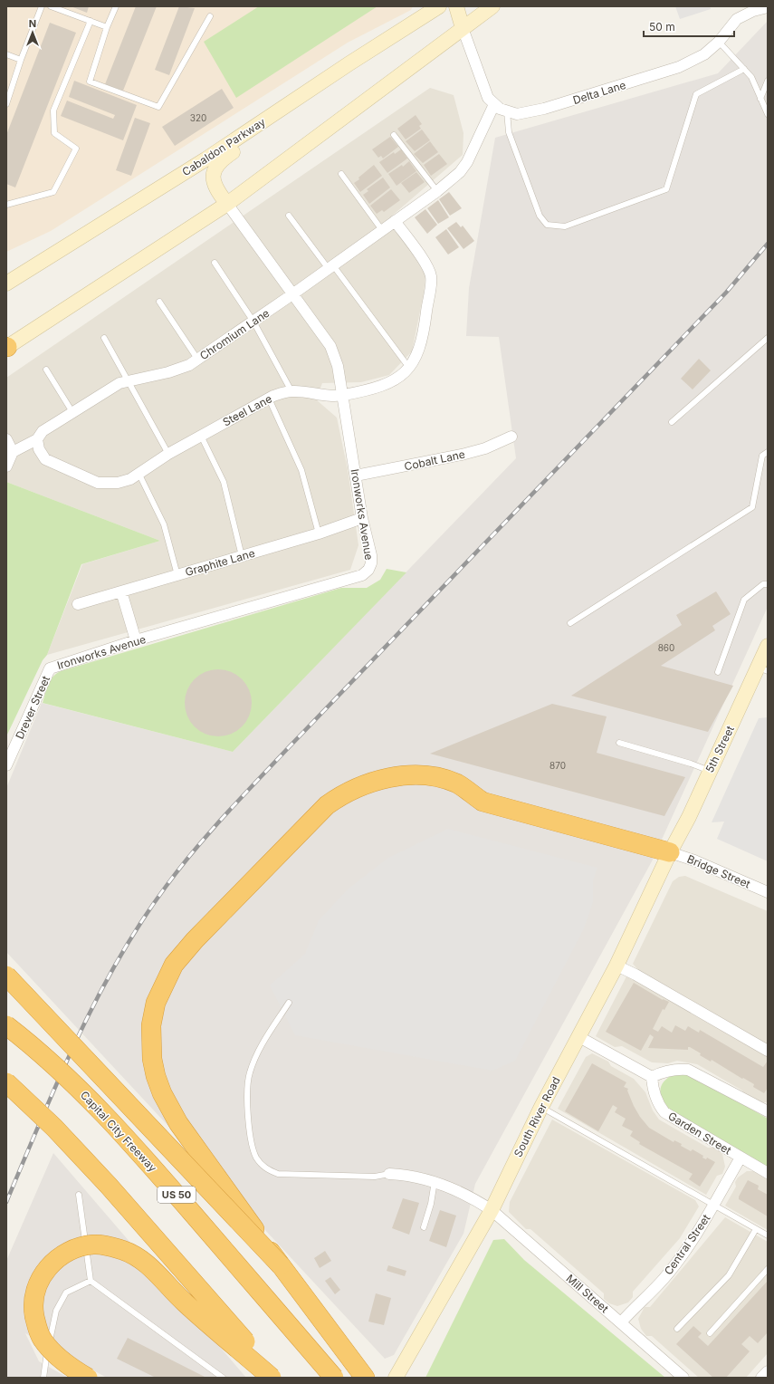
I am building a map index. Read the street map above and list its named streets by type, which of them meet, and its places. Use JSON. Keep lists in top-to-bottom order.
{
  "streets": {
    "highway": ["Capital City Freeway", "US 50"],
    "main road": ["Cabaldon Parkway", "5th Street", "South River Road"],
    "street": [
      "Delta Lane",
      "Chromium Lane",
      "Steel Lane",
      "Cobalt Lane",
      "Ironworks Avenue",
      "Graphite Lane",
      "Drever Street",
      "Bridge Street",
      "Garden Street",
      "Central Street",
      "Mill Street"
    ]
  },
  "crossings": [
    ["Delta Lane", "Chromium Lane"],
    ["Chromium Lane", "Steel Lane"],
    ["Chromium Lane", "Ironworks Avenue"],
    ["Steel Lane", "Ironworks Avenue"],
    ["Cobalt Lane", "Ironworks Avenue"],
    ["Ironworks Avenue", "Graphite Lane"],
    ["Ironworks Avenue", "Drever Street"],
    ["5th Street", "Bridge Street"],
    ["5th Street", "South River Road"],
    ["Bridge Street", "South River Road"],
    ["South River Road", "Mill Street"],
    ["Garden Street", "Central Street"],
    ["Central Street", "Mill Street"]
  ],
  "house_numbers": ["320", "860", "870"],
  "scale_bar": "50 m",
  "north": "top"
}
